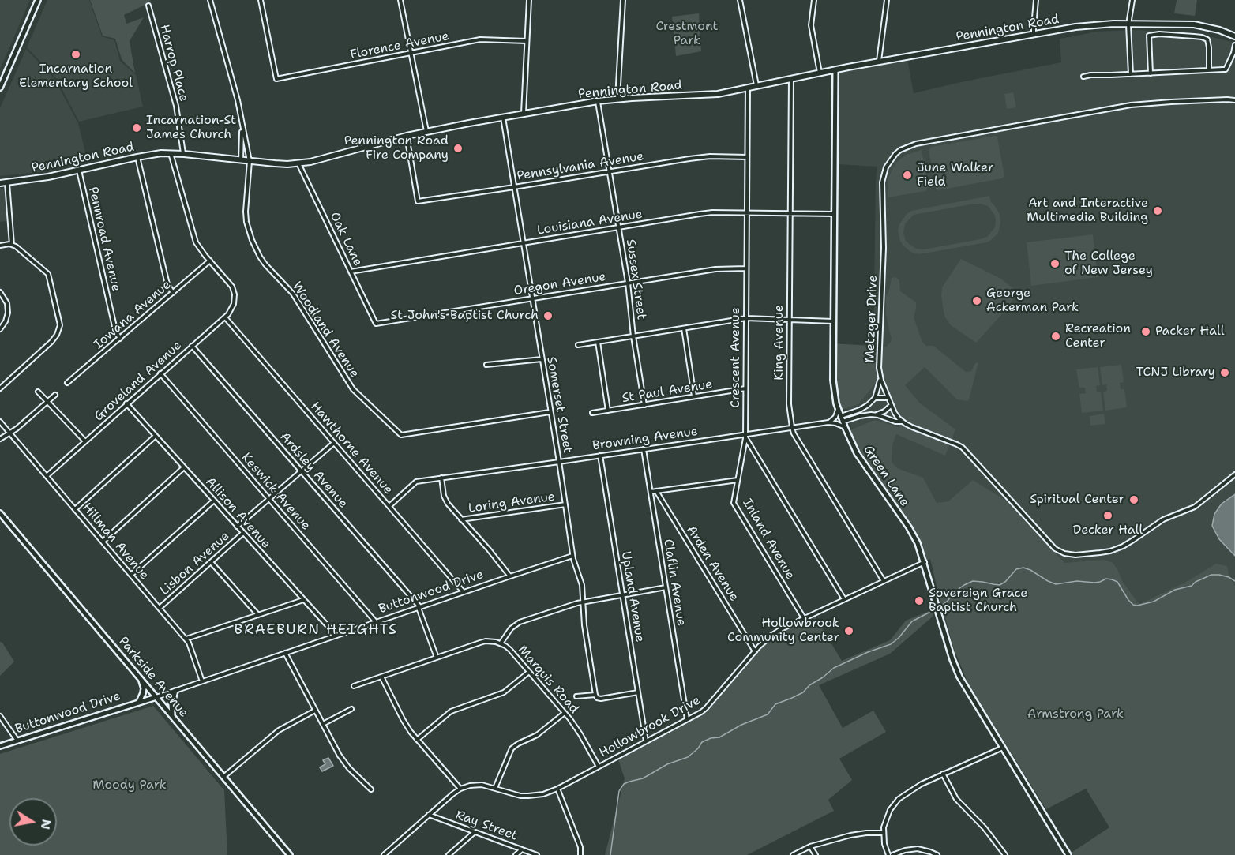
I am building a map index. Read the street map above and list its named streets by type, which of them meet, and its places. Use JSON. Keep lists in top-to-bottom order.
{
  "streets": {
    "main road": ["Pennington Road"],
    "street": [
      "Florence Avenue",
      "Harrop Place",
      "Pennsylvania Avenue",
      "Louisiana Avenue",
      "Pennroad Avenue",
      "Oak Lane",
      "Sussex Street",
      "Oregon Avenue",
      "Iowana Avenue",
      "Metzger Drive",
      "Woodland Avenue",
      "King Avenue",
      "Crescent Avenue",
      "Groveland Avenue",
      "St Paul Avenue",
      "Somerset Street",
      "Browning Avenue",
      "Hawthorne Avenue",
      "Ardsley Avenue",
      "Green Lane",
      "Keswick Avenue",
      "Loring Avenue",
      "Allison Avenue",
      "Inland Avenue",
      "Hillman Avenue",
      "Lisbon Avenue",
      "Arden Avenue",
      "Claflin Avenue",
      "Buttonwood Drive",
      "Upland Avenue",
      "Parkside Avenue",
      "Marquis Road",
      "Hollowbrook Drive",
      "Ray Street"
    ]
  },
  "crossings": [
    ["Pennington Road", "Harrop Place"],
    ["Pennington Road", "Pennsylvania Avenue"],
    ["Pennington Road", "Pennroad Avenue"],
    ["Pennington Road", "Oak Lane"],
    ["Pennington Road", "Sussex Street"],
    ["Pennington Road", "Woodland Avenue"],
    ["Pennington Road", "King Avenue"],
    ["Pennington Road", "Crescent Avenue"],
    ["Pennington Road", "Somerset Street"],
    ["Pennington Road", "Green Lane"],
    ["Pennsylvania Avenue", "Sussex Street"],
    ["Pennsylvania Avenue", "Crescent Avenue"],
    ["Pennsylvania Avenue", "Somerset Street"],
    ["Louisiana Avenue", "Oak Lane"],
    ["Louisiana Avenue", "Sussex Street"],
    ["Louisiana Avenue", "King Avenue"],
    ["Louisiana Avenue", "Crescent Avenue"],
    ["Louisiana Avenue", "Somerset Street"],
    ["Louisiana Avenue", "Green Lane"],
    ["Pennroad Avenue", "Iowana Avenue"],
    ["Oak Lane", "Oregon Avenue"],
    ["Sussex Street", "Oregon Avenue"],
    ["Sussex Street", "St Paul Avenue"],
    ["Oregon Avenue", "Crescent Avenue"],
    ["Oregon Avenue", "Somerset Street"],
    ["Iowana Avenue", "Groveland Avenue"],
    ["Woodland Avenue", "Somerset Street"],
    ["King Avenue", "Browning Avenue"],
    ["King Avenue", "Hollowbrook Drive"],
    ["Crescent Avenue", "St Paul Avenue"],
    ["Crescent Avenue", "Browning Avenue"],
    ["Crescent Avenue", "Inland Avenue"],
    ["Groveland Avenue", "Hawthorne Avenue"],
    ["Groveland Avenue", "Ardsley Avenue"],
    ["Groveland Avenue", "Keswick Avenue"],
    ["Groveland Avenue", "Allison Avenue"],
    ["Groveland Avenue", "Hillman Avenue"],
    ["Somerset Street", "Browning Avenue"],
    ["Somerset Street", "Loring Avenue"],
    ["Somerset Street", "Buttonwood Drive"],
    ["Browning Avenue", "Hawthorne Avenue"],
    ["Browning Avenue", "Inland Avenue"],
    ["Browning Avenue", "Claflin Avenue"],
    ["Browning Avenue", "Upland Avenue"],
    ["Hawthorne Avenue", "Buttonwood Drive"],
    ["Ardsley Avenue", "Buttonwood Drive"],
    ["Green Lane", "Hollowbrook Drive"],
    ["Keswick Avenue", "Buttonwood Drive"],
    ["Allison Avenue", "Lisbon Avenue"],
    ["Allison Avenue", "Buttonwood Drive"],
    ["Inland Avenue", "Hollowbrook Drive"],
    ["Hillman Avenue", "Lisbon Avenue"],
    ["Hillman Avenue", "Buttonwood Drive"],
    ["Arden Avenue", "Hollowbrook Drive"],
    ["Claflin Avenue", "Hollowbrook Drive"],
    ["Buttonwood Drive", "Parkside Avenue"],
    ["Upland Avenue", "Hollowbrook Drive"],
    ["Marquis Road", "Hollowbrook Drive"]
  ],
  "districts": ["BRAEBURN HEIGHTS"],
  "parks": ["Crestmont Park", "Armstrong Park", "Moody Park"],
  "places": [
    "Incarnation Elementary School",
    "Incarnation-St James Church",
    "Pennington Road Fire Company",
    "June Walker Field",
    "Art and Interactive Multimedia Building",
    "The College of New Jersey",
    "George Ackerman Park",
    "St John's Baptist Church",
    "Packer Hall",
    "Recreation Center",
    "TCNJ Library",
    "Spiritual Center",
    "Decker Hall",
    "Sovereign Grace Baptist Church",
    "Hollowbrook Community Center"
  ],
  "north": "right"
}
